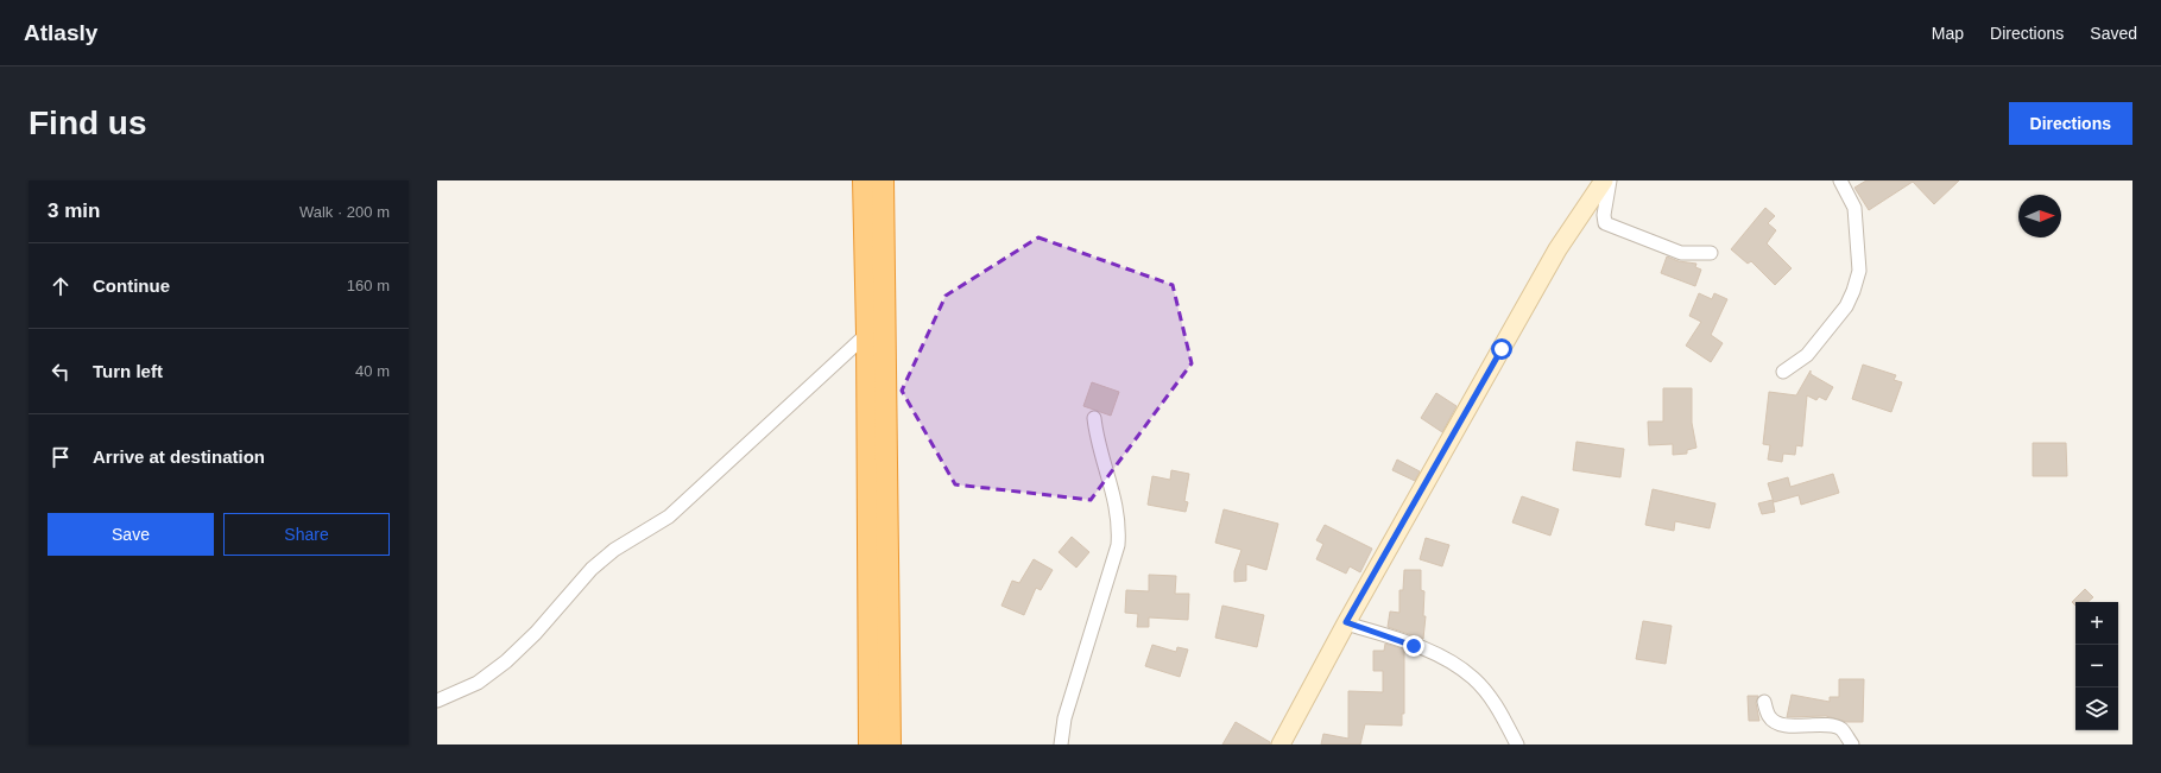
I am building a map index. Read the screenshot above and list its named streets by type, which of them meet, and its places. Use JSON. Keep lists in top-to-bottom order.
{
  "north": "right",
  "page": {
    "header": "Atlasly",
    "nav": ["Map", "Directions", "Saved"],
    "buttons": [
      "Directions",
      ["Save", "Share"]
    ],
    "title": "Find us",
    "heading": ["3 min", "Walk · 200 m"],
    "list": [
      ["Continue", "160 m"],
      ["Turn left", "40 m"],
      "Arrive at destination"
    ],
    "map_buttons": ["+", "−"]
  }
}
